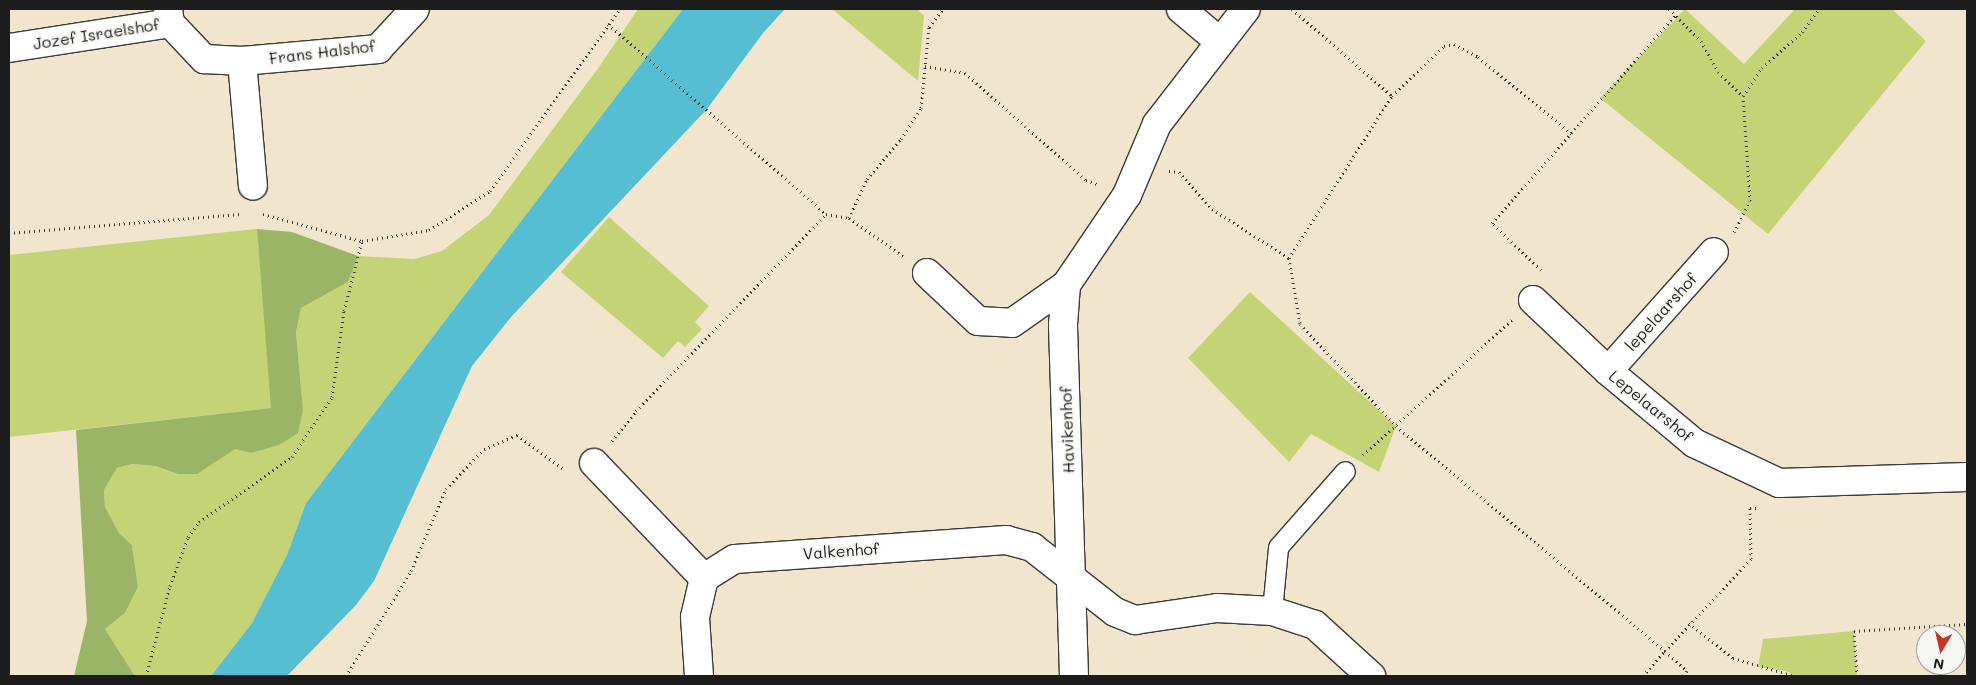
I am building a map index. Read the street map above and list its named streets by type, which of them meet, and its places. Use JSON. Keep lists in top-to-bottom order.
{
  "streets": {
    "street": [
      "Jozef Israelshof",
      "Frans Halshof",
      "lepelaarshof",
      "Lepelaarshof",
      "Havikenhof",
      "Valkenhof"
    ]
  },
  "crossings": [
    ["Jozef Israelshof", "Frans Halshof"],
    ["lepelaarshof", "Lepelaarshof"],
    ["Havikenhof", "Valkenhof"]
  ],
  "north": "bottom"
}
